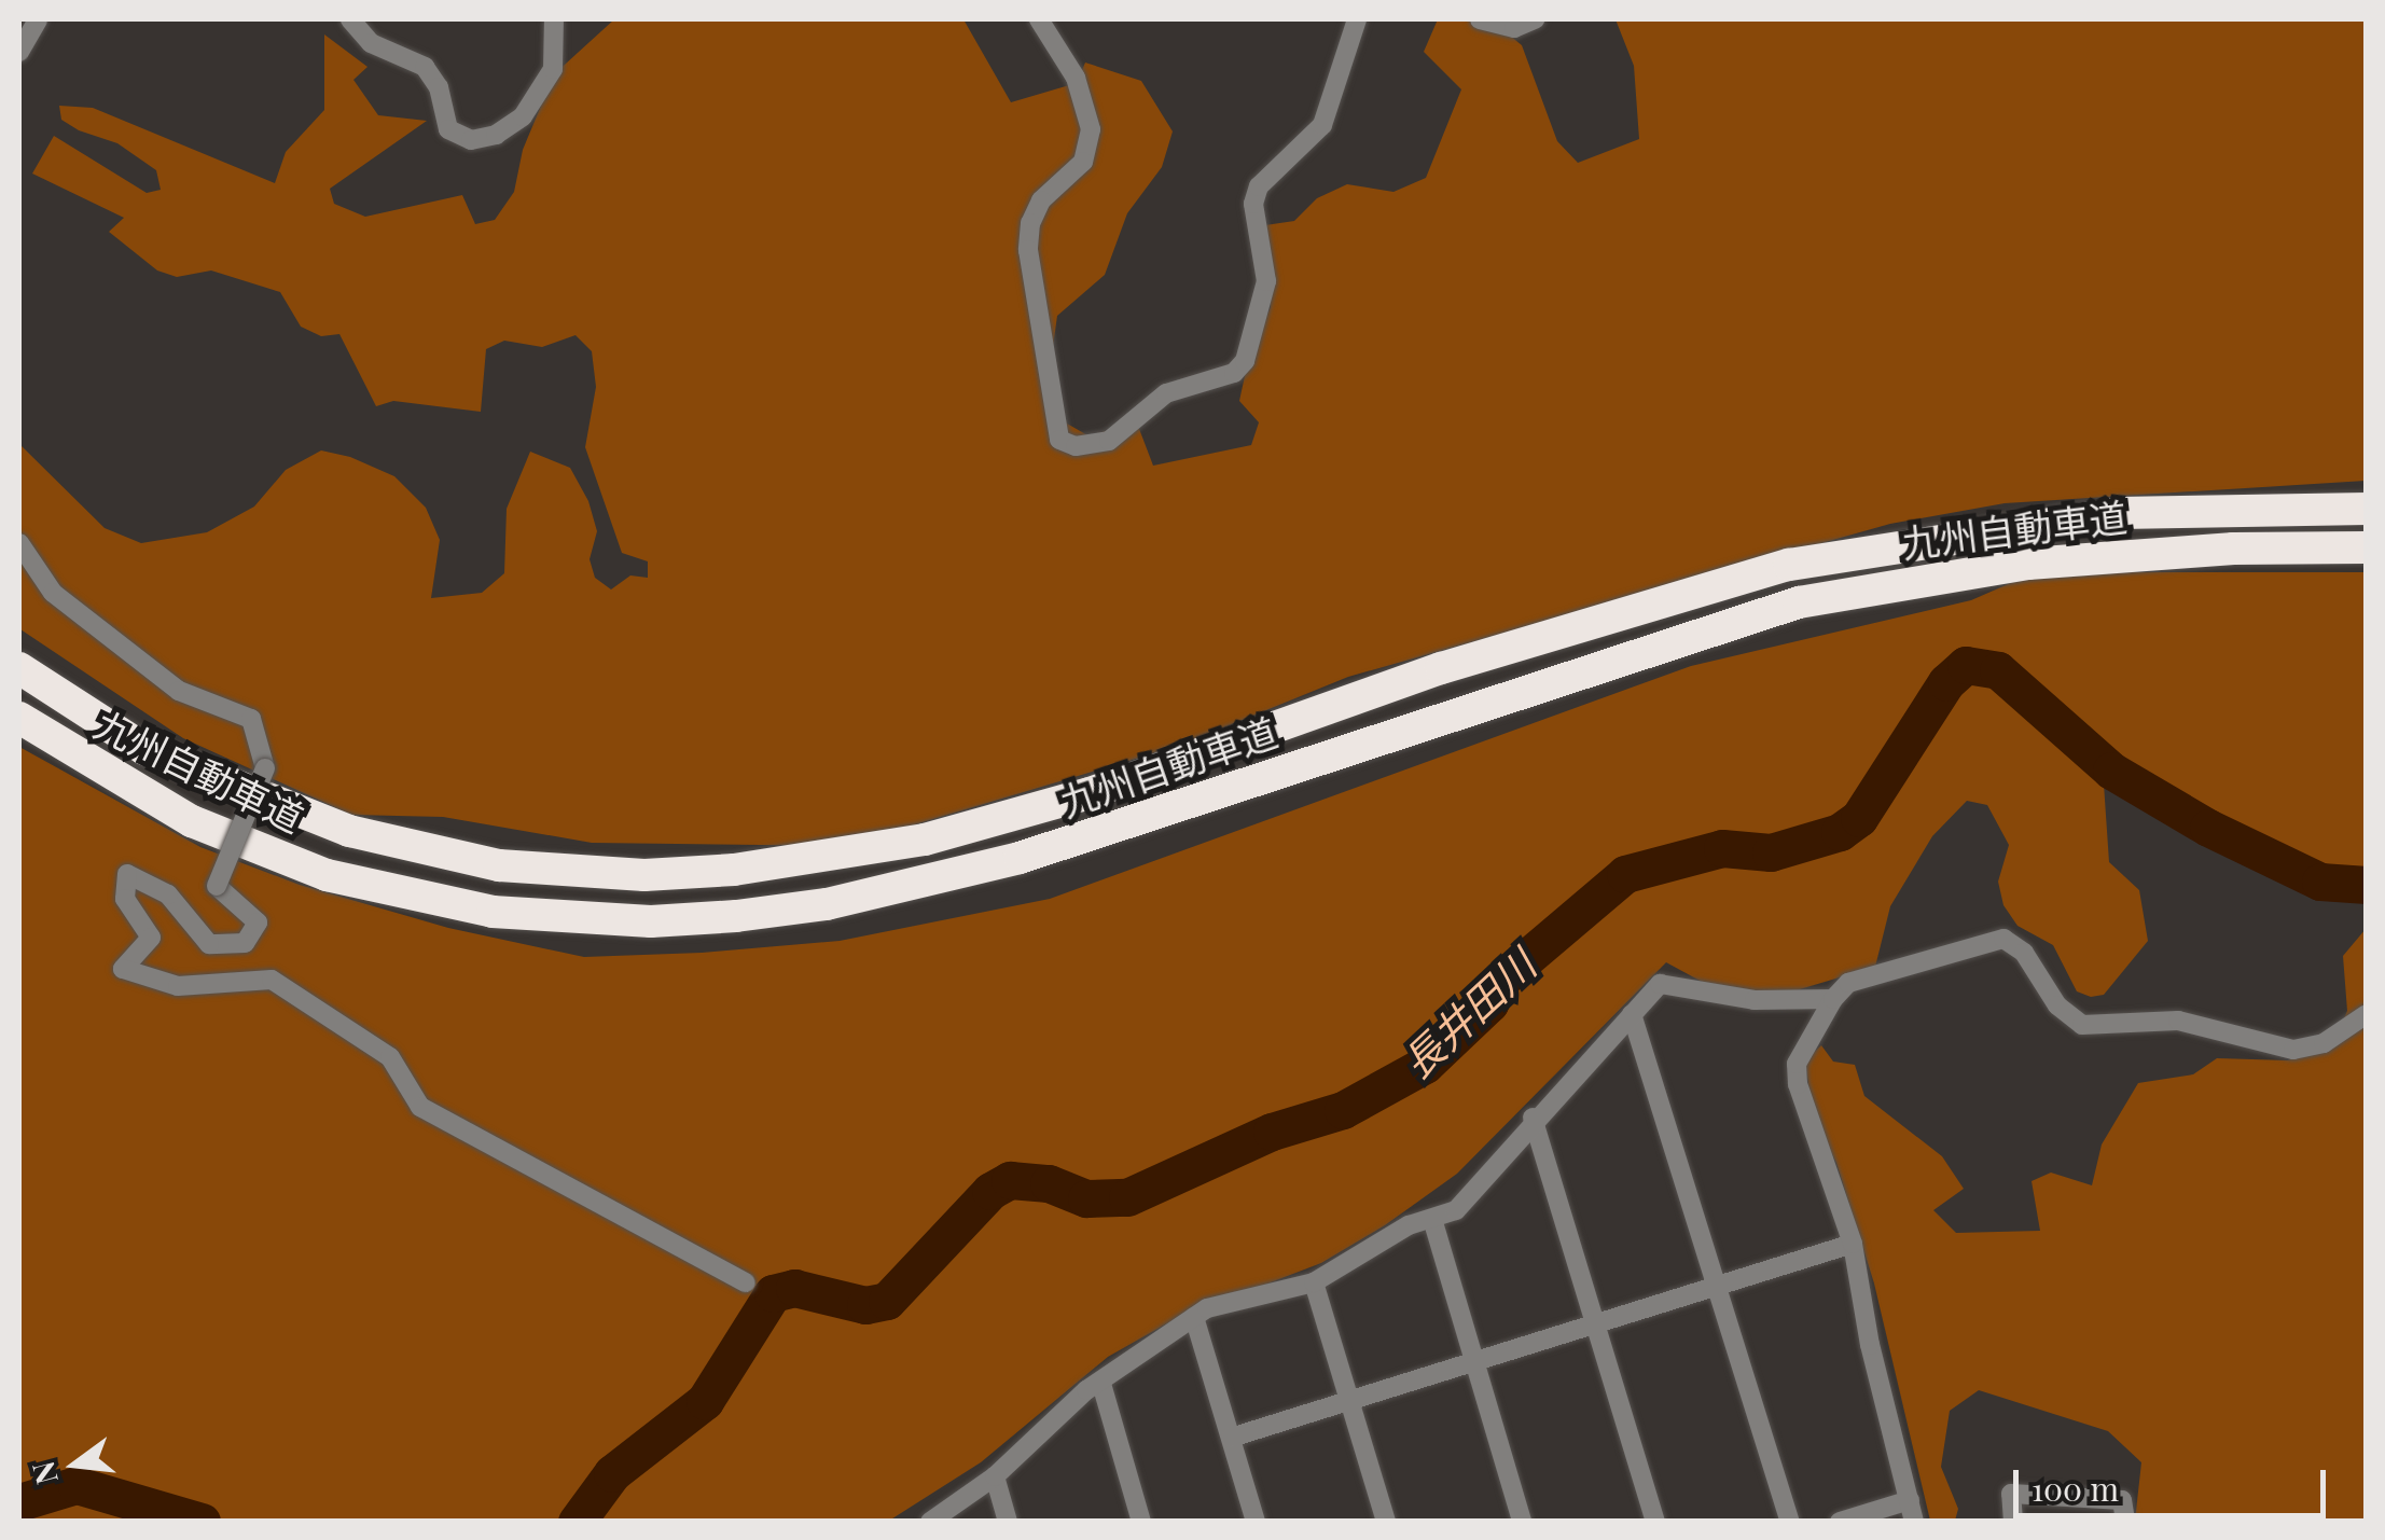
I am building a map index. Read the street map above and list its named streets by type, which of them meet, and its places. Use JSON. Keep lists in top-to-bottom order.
{
  "streets": {
    "highway": ["九州自動車道"]
  },
  "water": ["長井田川"],
  "scale_bar": "100 m",
  "north": "left"
}
